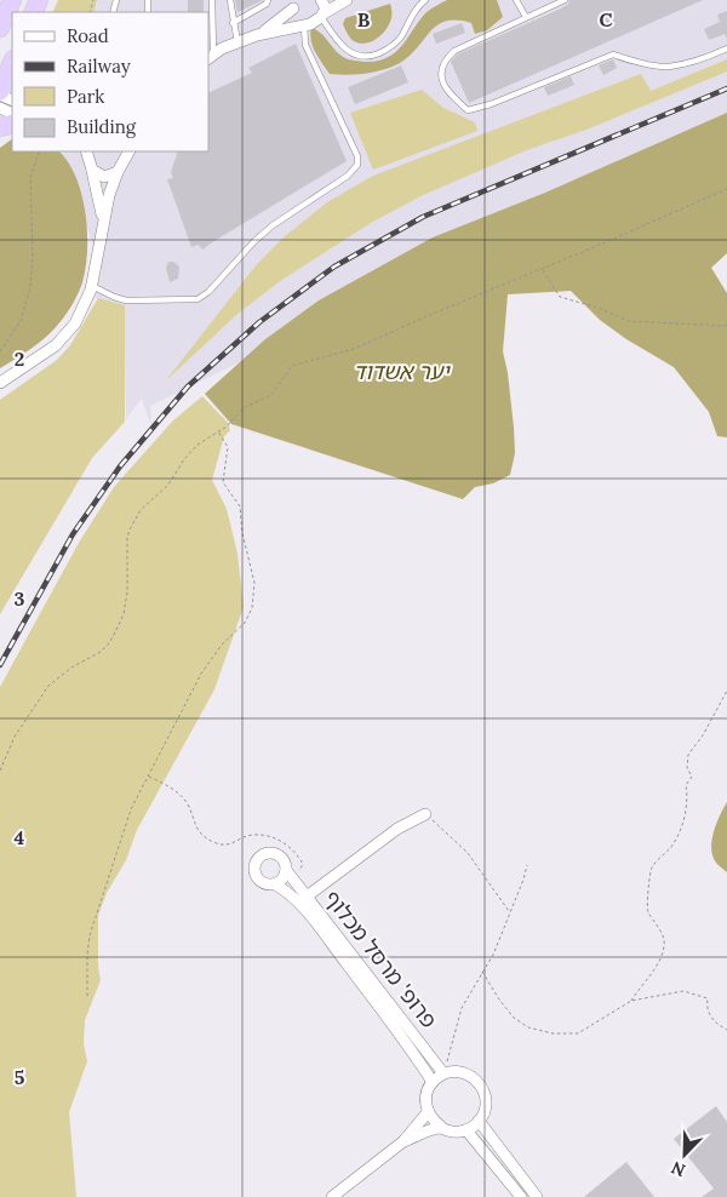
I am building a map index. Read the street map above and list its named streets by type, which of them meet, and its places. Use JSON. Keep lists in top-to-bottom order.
{
  "streets": {
    "street": ["פרופ' מרסל מכלוף"]
  },
  "parks": ["יער אשדוד"],
  "legend": [
    "Road",
    "Railway",
    "Park",
    "Building"
  ],
  "north": "bottom left",
  "grid": {
    "columns": ["B", "C"],
    "rows": [
      "2",
      "3",
      "4",
      "5"
    ]
  }
}
